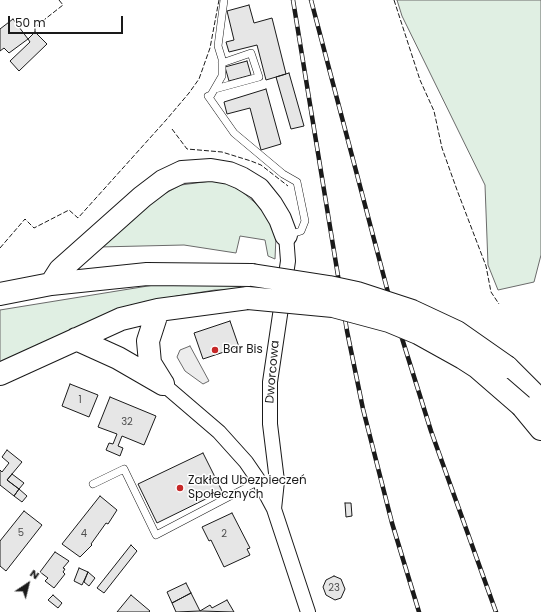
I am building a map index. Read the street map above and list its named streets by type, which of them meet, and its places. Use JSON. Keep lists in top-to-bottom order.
{
  "streets": {
    "street": ["Dworcowa"]
  },
  "places": ["Bar Bis", "Zakład Ubezpieczeń Społecznych"],
  "house_numbers": [
    "1",
    "32",
    "5",
    "4",
    "2",
    "23"
  ],
  "scale_bar": "50 m",
  "north": "top right"
}
